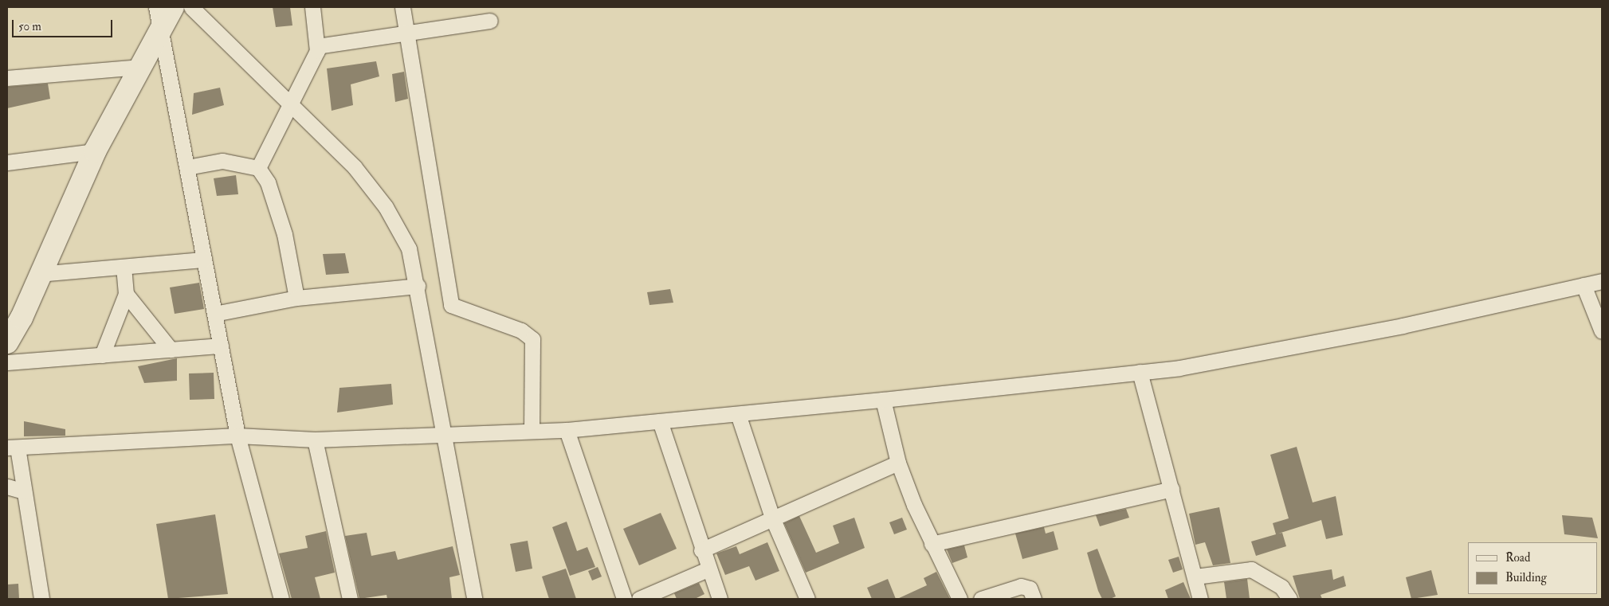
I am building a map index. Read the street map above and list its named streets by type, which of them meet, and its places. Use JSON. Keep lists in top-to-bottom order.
{
  "legend": ["Road", "Building"],
  "scale_bar": "50 m"
}
